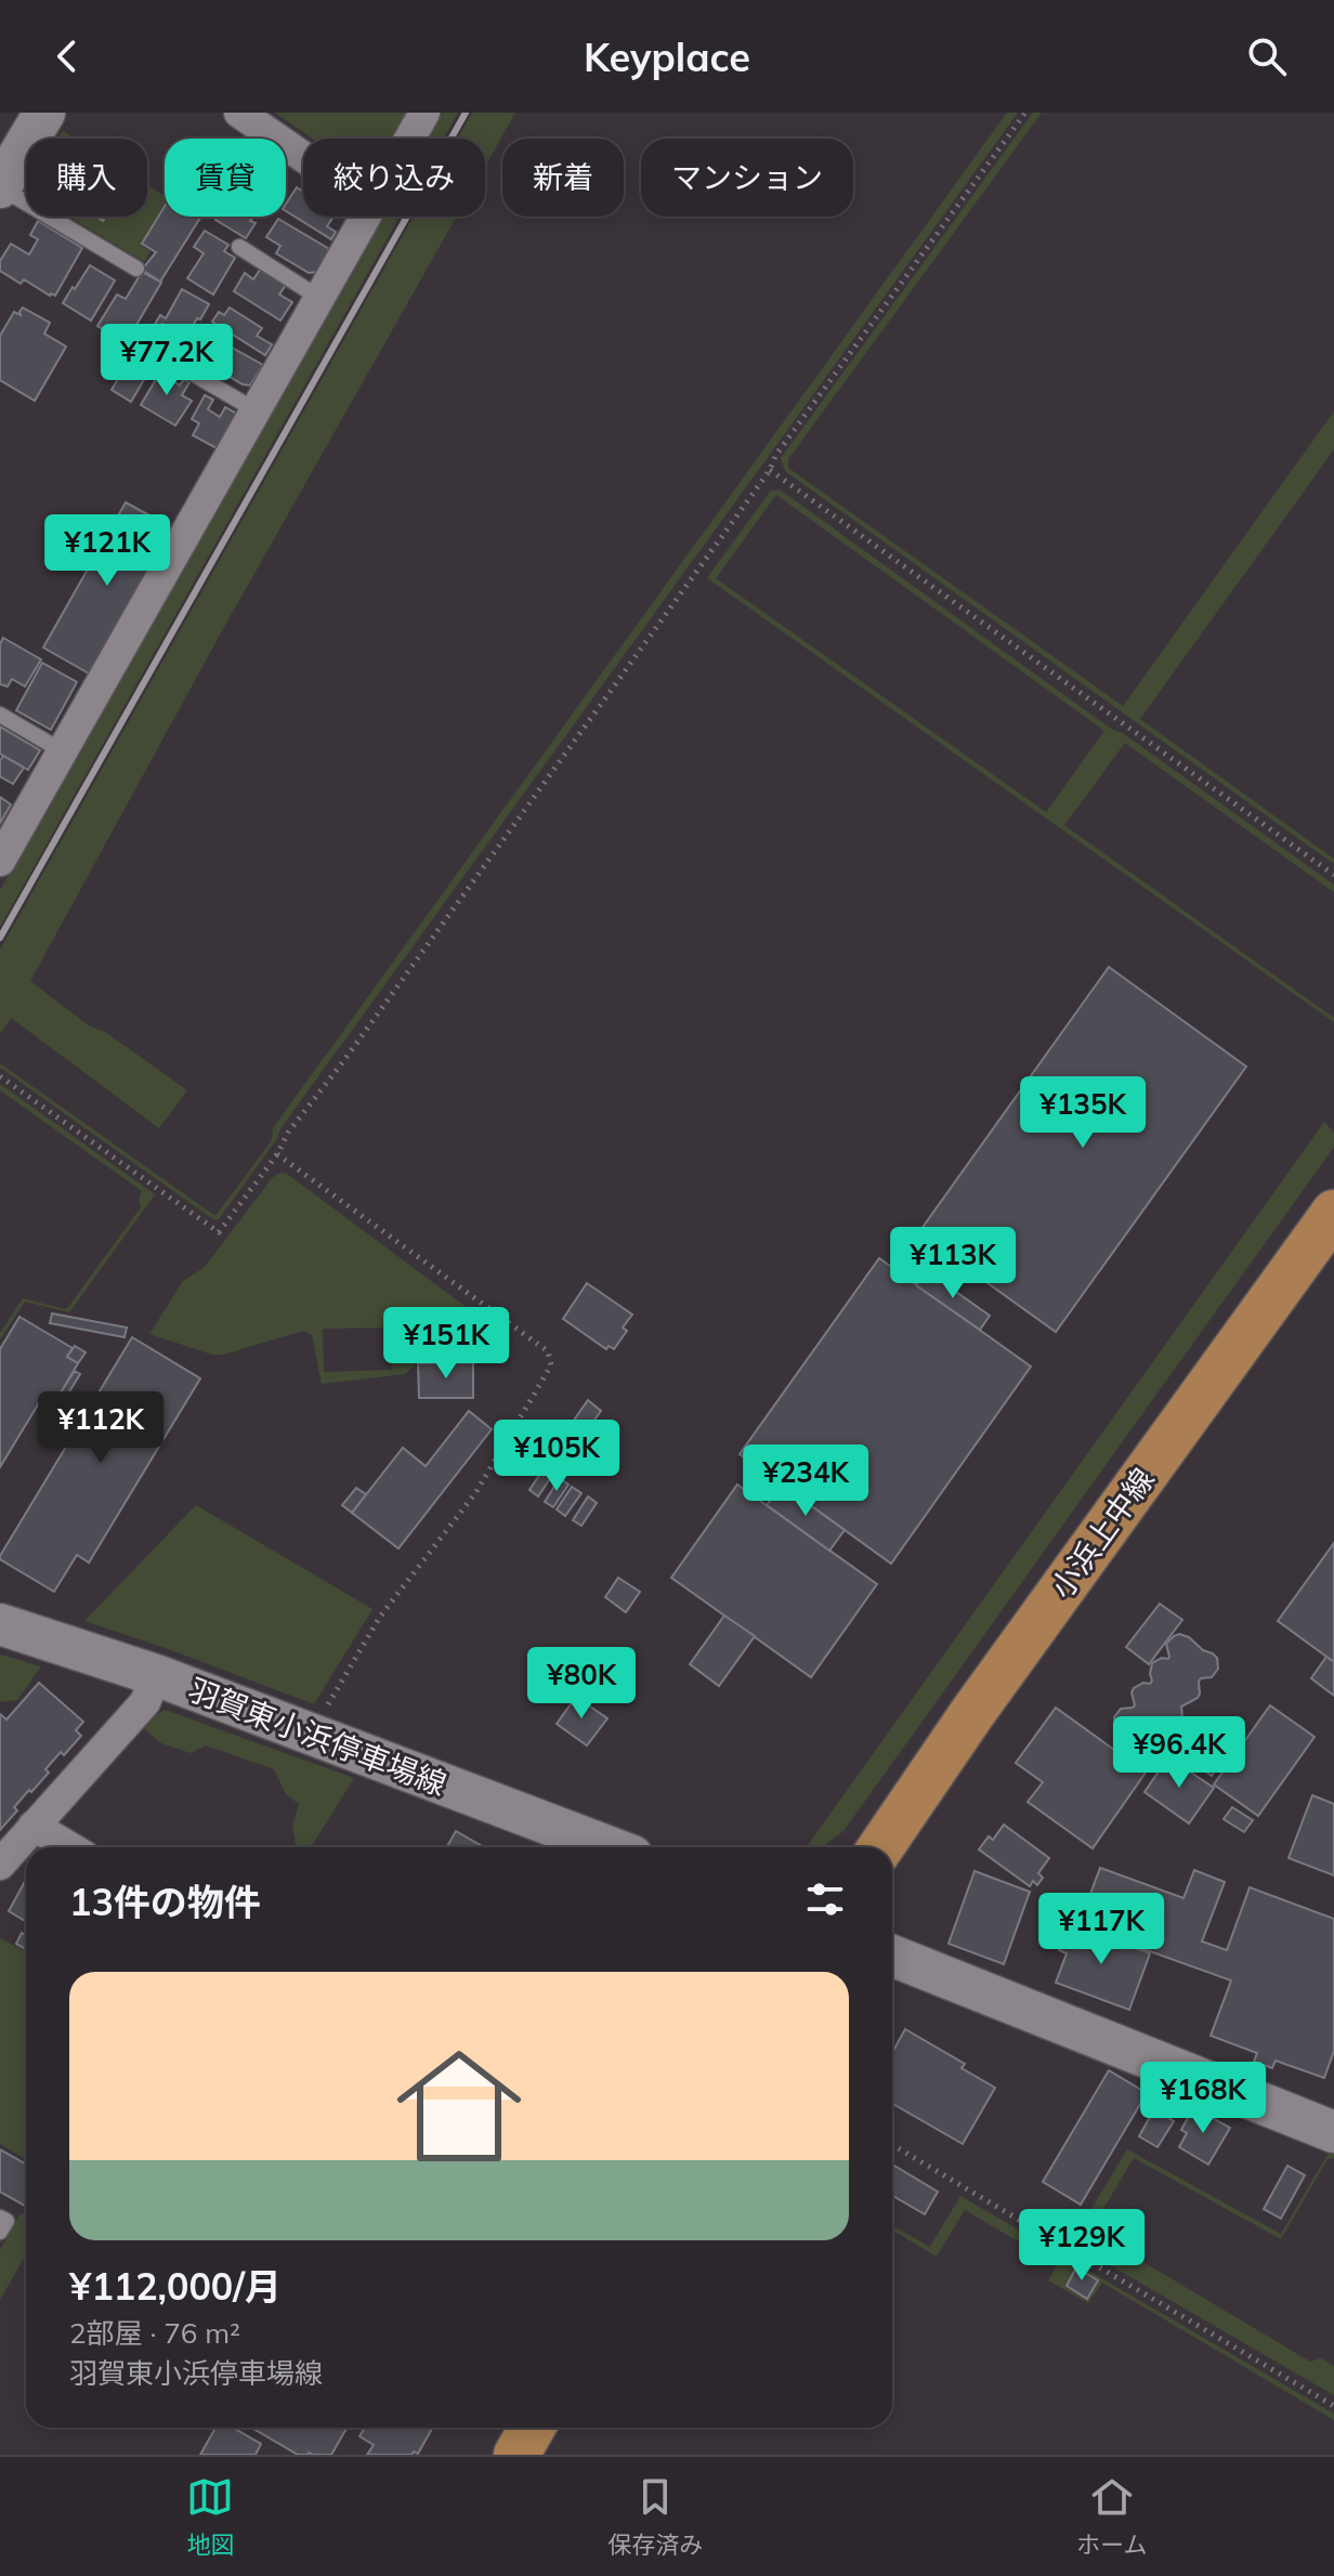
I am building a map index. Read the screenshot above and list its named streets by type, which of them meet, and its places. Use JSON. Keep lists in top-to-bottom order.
{
  "streets": {
    "main road": ["小浜上中線", "羽賀東小浜停車場線"]
  },
  "page": {
    "header": "Keyplace",
    "chip": [
      "購入",
      "賃貸",
      "絞り込み",
      "新着",
      "マンション"
    ],
    "price": [
      "¥77.2K",
      "¥121K",
      "¥135K",
      "¥113K",
      "¥151K",
      "¥112K",
      "¥105K",
      "¥234K",
      "¥80K",
      "¥96.4K",
      "¥117K",
      "¥168K",
      "¥129K"
    ],
    "heading": "13件の物件",
    "list": [
      {
        "name": "¥112,000/月",
        "note": "2部屋 · 76 m² · 羽賀東小浜停車場線"
      }
    ],
    "tabs": ["地図", "保存済み", "ホーム"]
  }
}
